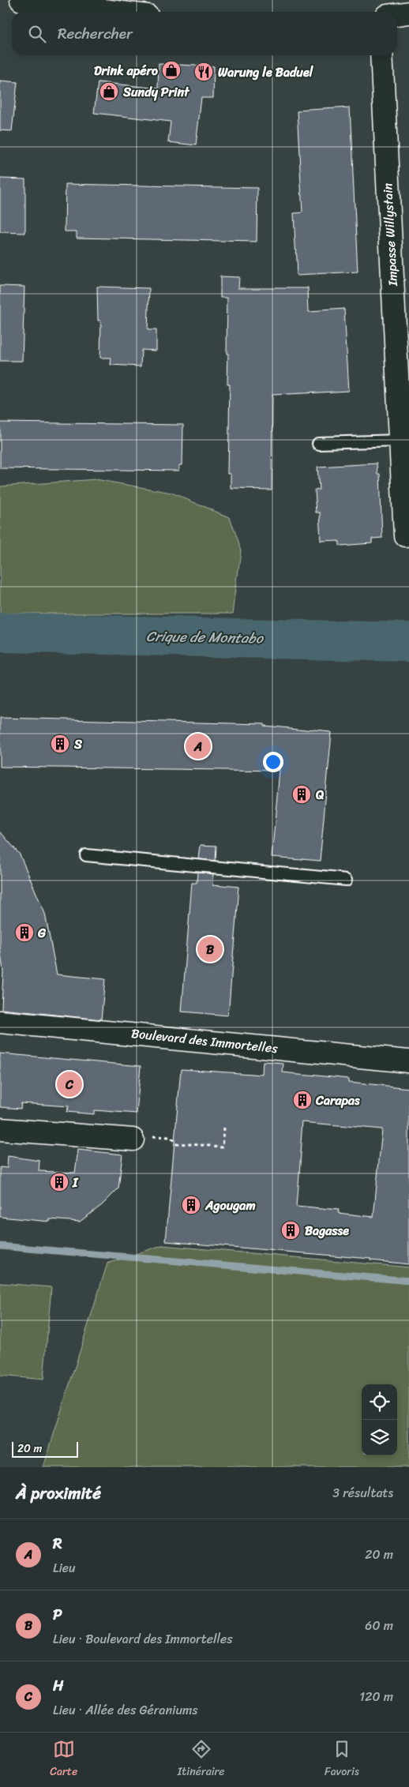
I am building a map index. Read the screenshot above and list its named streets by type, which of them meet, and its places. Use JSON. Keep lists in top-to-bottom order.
{
  "streets": {
    "street": ["Impasse Willystain", "Boulevard des Immortelles"]
  },
  "water": ["Crique de Montabo"],
  "places": {
    "shop": ["Drink apéro", "Sundy Print"],
    "restaurant": ["Warung le Baduel"],
    "building": [
      "S",
      "Q",
      "G",
      "Carapas",
      "I",
      "Agougam",
      "Bagasse"
    ]
  },
  "scale_bar": "20 m",
  "page": {
    "search": "Rechercher",
    "pins": ["A", "B", "C"],
    "scale": "20 m",
    "heading": ["À proximité", "3 résultats"],
    "list": [
      {
        "mark": "A",
        "name": "R",
        "note": "Lieu",
        "value": "20 m"
      },
      {
        "mark": "B",
        "name": "P",
        "note": "Lieu · Boulevard des Immortelles",
        "value": "60 m"
      },
      {
        "mark": "C",
        "name": "H",
        "note": "Lieu · Allée des Géraniums",
        "value": "120 m"
      }
    ],
    "nav": ["Carte", "Itinéraire", "Favoris"]
  }
}
